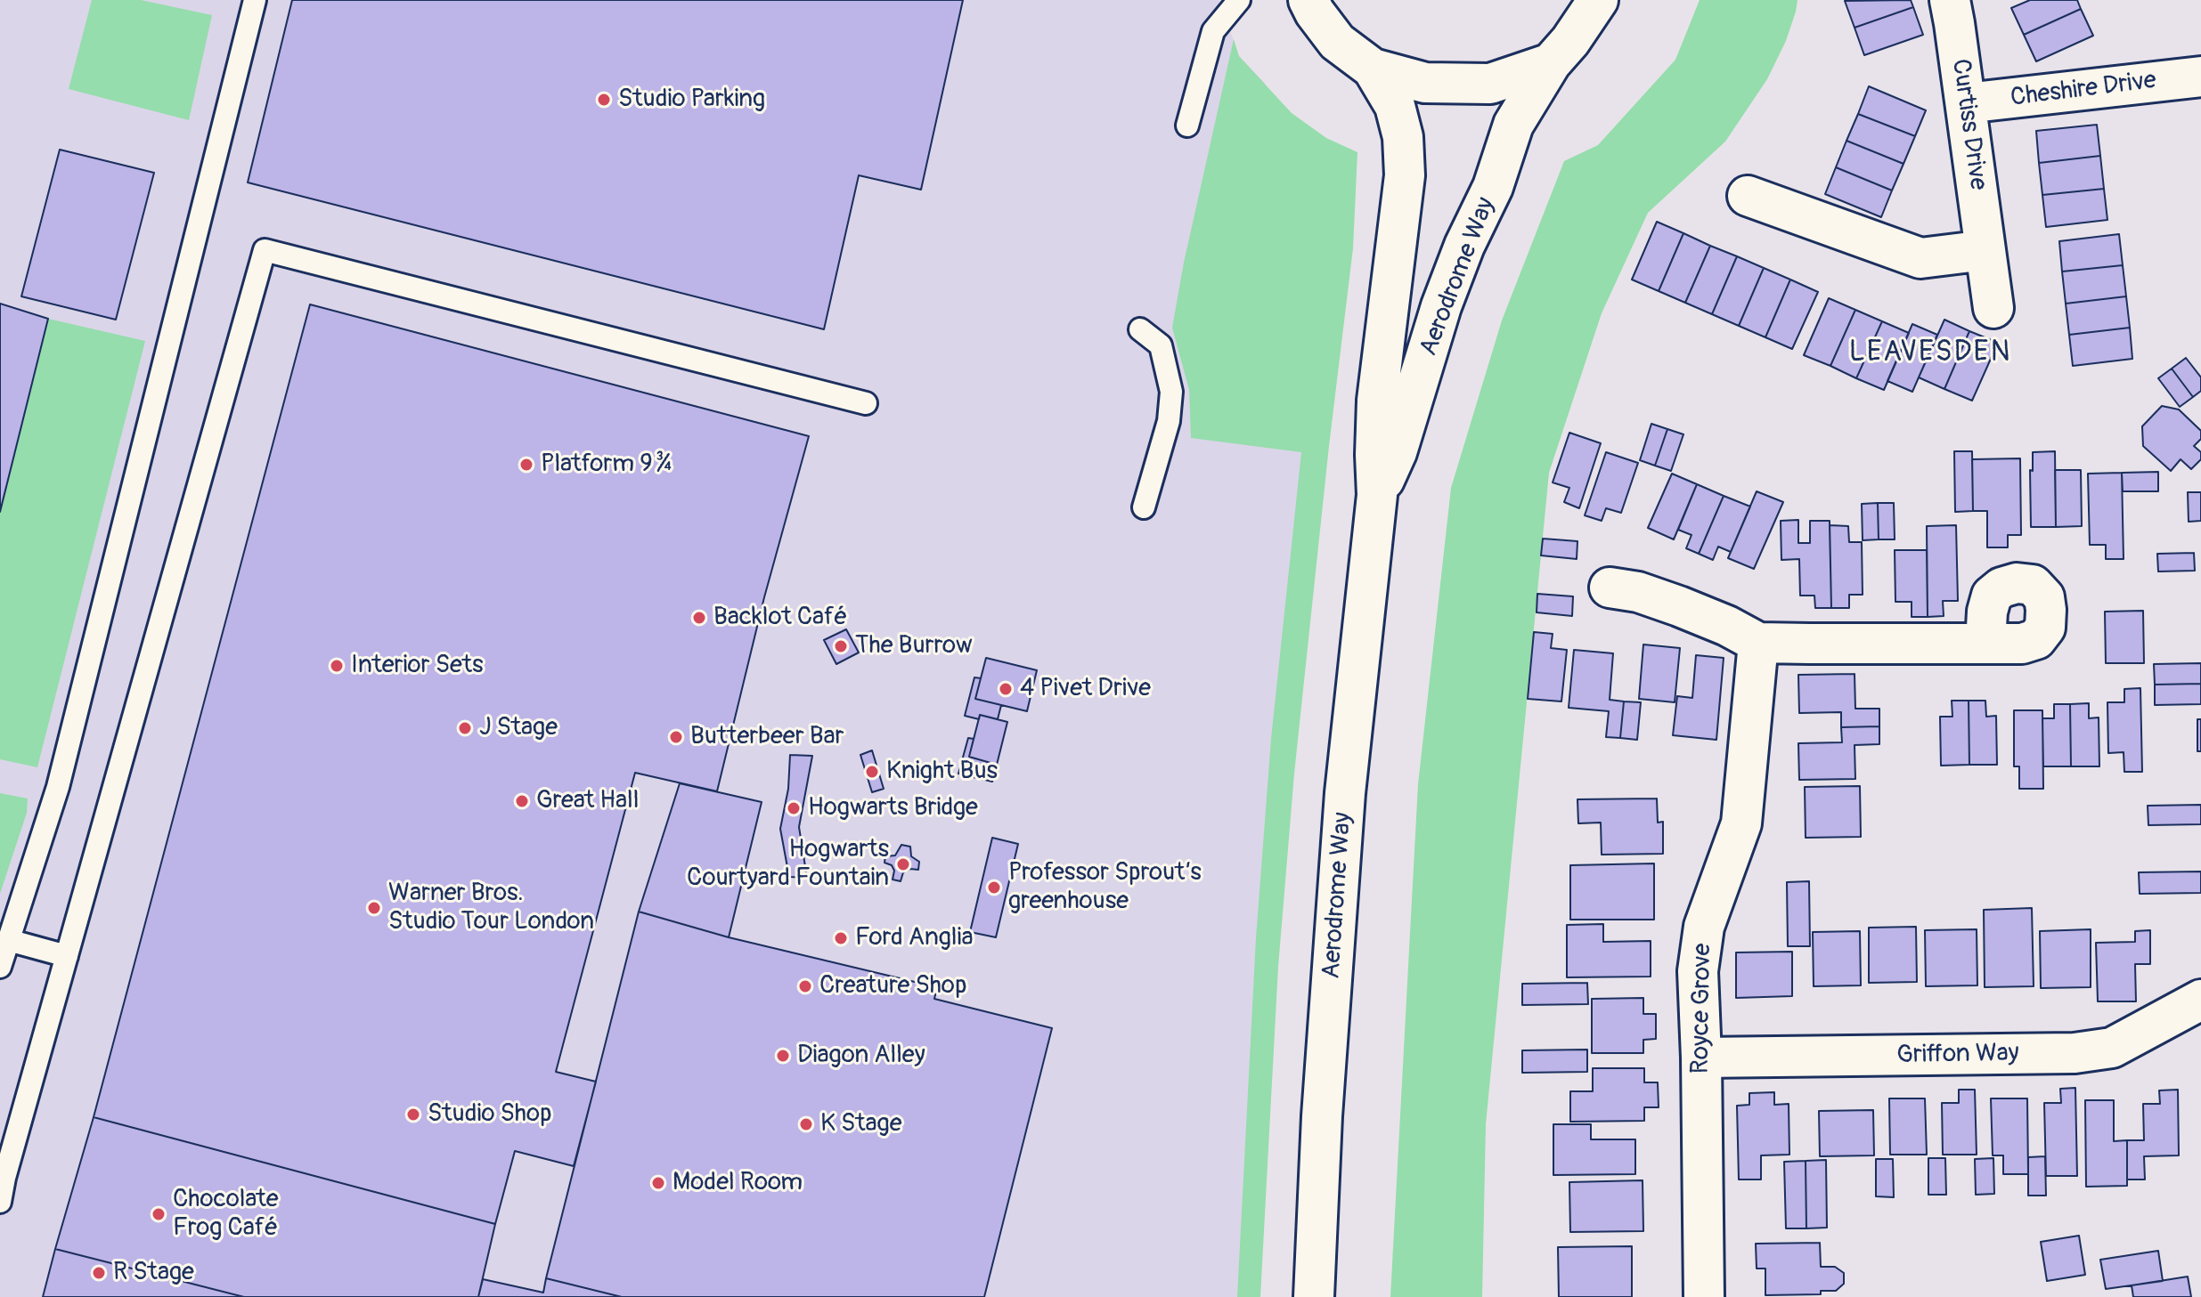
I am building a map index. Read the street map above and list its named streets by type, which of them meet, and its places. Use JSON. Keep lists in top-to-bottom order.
{
  "streets": {
    "street": [
      "Cheshire Drive",
      "Curtiss Drive",
      "Aerodrome Way",
      "Royce Grove",
      "Griffon Way"
    ]
  },
  "crossings": [
    ["Cheshire Drive", "Curtiss Drive"],
    ["Royce Grove", "Griffon Way"]
  ],
  "districts": ["LEAVESDEN"],
  "places": [
    "Studio Parking",
    "Platform 9 ¾",
    "Backlot Café",
    "The Burrow",
    "Interior Sets",
    "4 Pivet Drive",
    "J Stage",
    "Butterbeer Bar",
    "Knight Bus",
    "Great Hall",
    "Hogwarts Bridge",
    "Hogwarts Courtyard Fountain",
    "Professor Sprout’s greenhouse",
    "Warner Bros. Studio Tour London",
    "Ford Anglia",
    "Creature Shop",
    "Diagon Alley",
    "Studio Shop",
    "K Stage",
    "Model Room",
    "Chocolate Frog Café",
    "R Stage"
  ]
}
